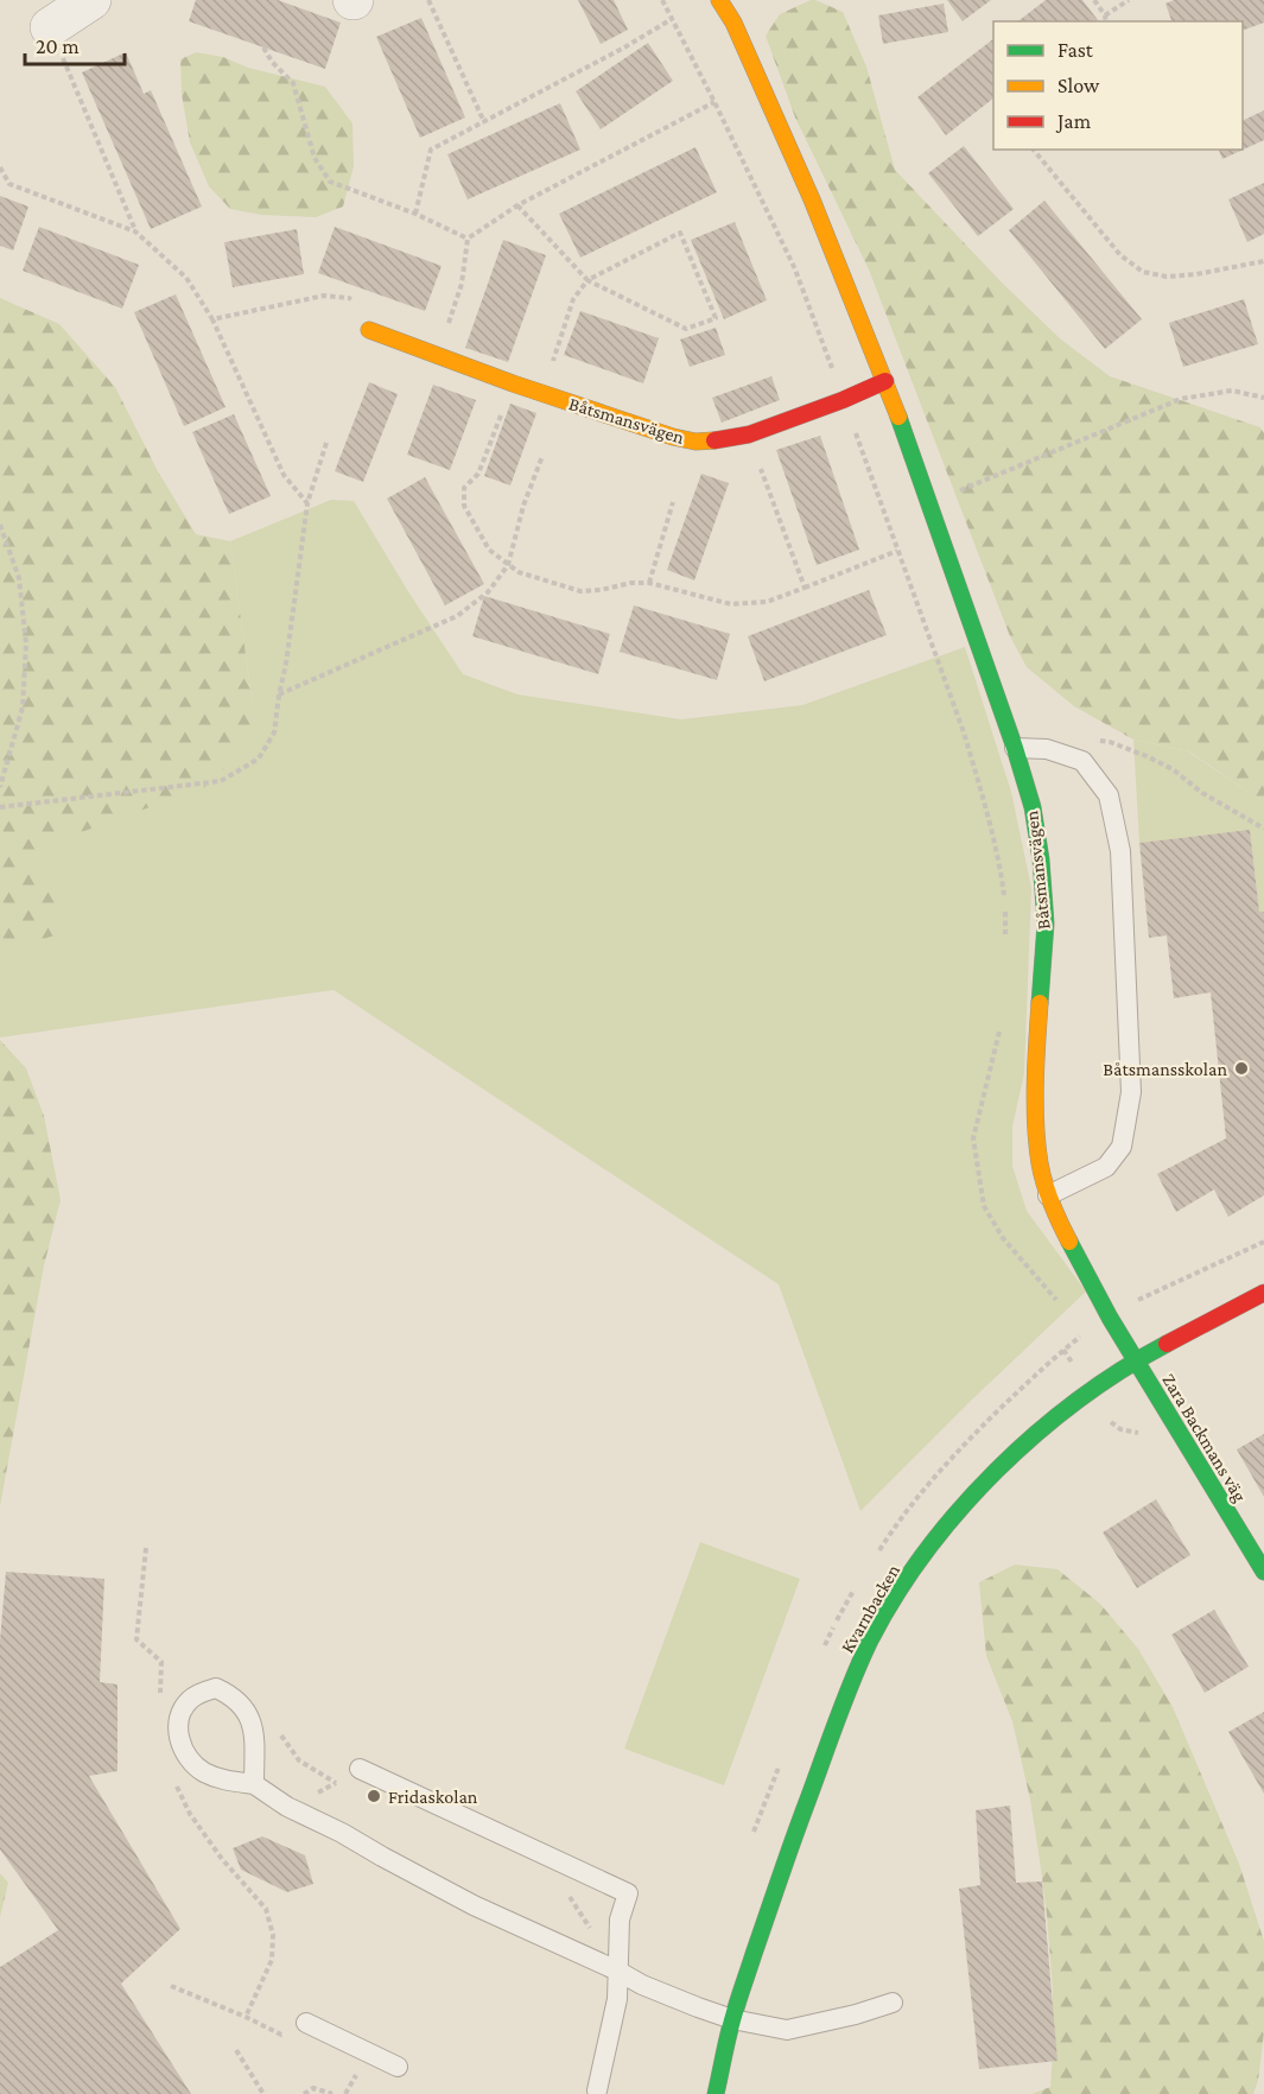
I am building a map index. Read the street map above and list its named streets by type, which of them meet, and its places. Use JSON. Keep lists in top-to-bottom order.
{
  "streets": {
    "street": ["Båtsmansvägen", "Zara Backmans väg", "Kvarnbacken"]
  },
  "crossings": [
    ["Båtsmansvägen", "Zara Backmans väg"],
    ["Båtsmansvägen", "Kvarnbacken"],
    ["Zara Backmans väg", "Kvarnbacken"]
  ],
  "places": ["Båtsmansskolan", "Fridaskolan"],
  "legend": ["Fast", "Slow", "Jam"],
  "scale_bar": "20 m"
}
